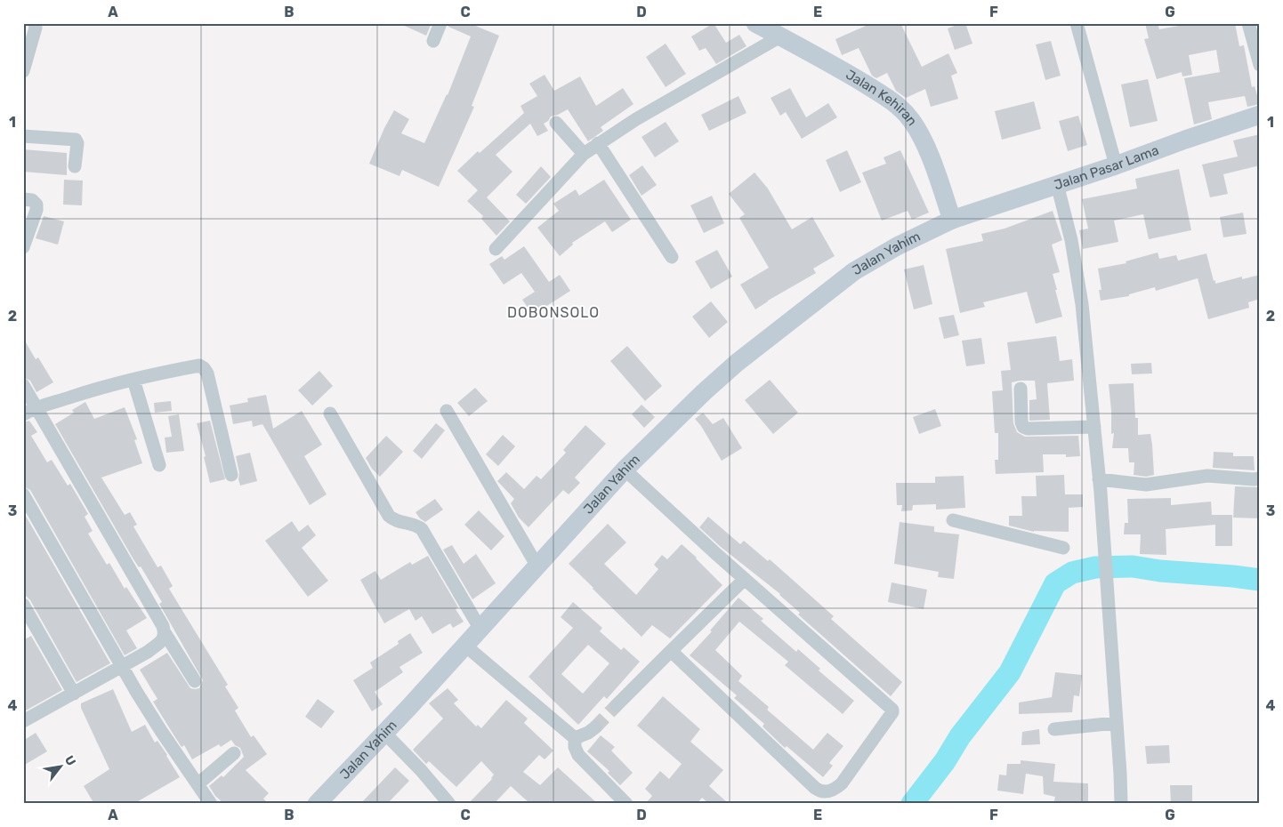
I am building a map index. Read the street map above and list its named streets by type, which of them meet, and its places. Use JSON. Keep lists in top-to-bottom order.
{
  "streets": {
    "street": ["Jalan Kehiran", "Jalan Pasar Lama", "Jalan Yahim"]
  },
  "crossings": [
    ["Jalan Kehiran", "Jalan Pasar Lama"],
    ["Jalan Kehiran", "Jalan Yahim"],
    ["Jalan Pasar Lama", "Jalan Yahim"]
  ],
  "districts": ["DOBONSOLO"],
  "north": "top right",
  "grid": {
    "columns": [
      "A",
      "B",
      "C",
      "D",
      "E",
      "F",
      "G"
    ],
    "rows": [
      "1",
      "2",
      "3",
      "4"
    ]
  }
}
